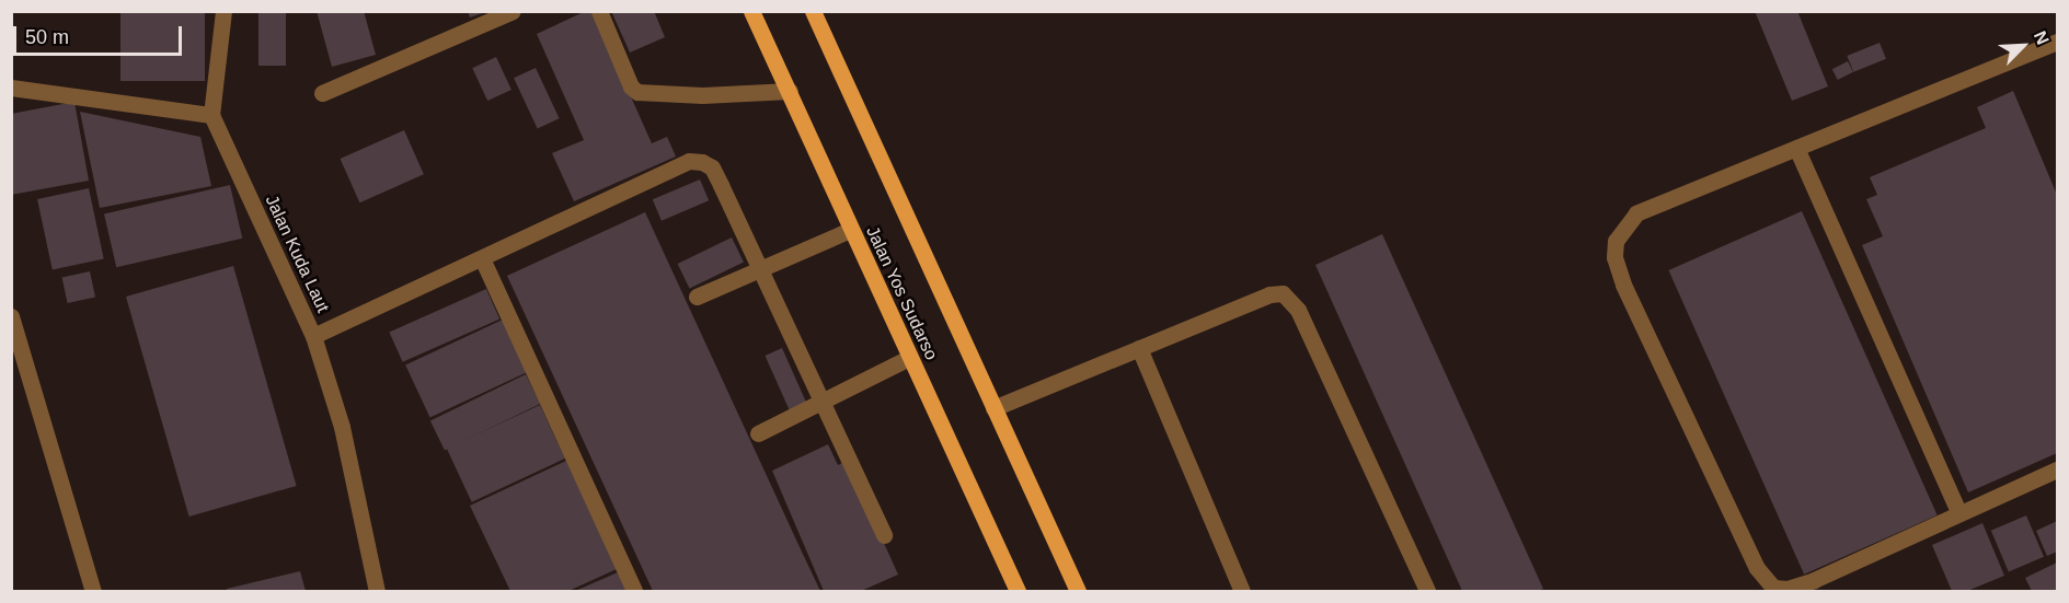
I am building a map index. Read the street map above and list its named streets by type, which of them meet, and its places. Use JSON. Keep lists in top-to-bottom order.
{
  "streets": {
    "main road": ["Jalan Yos Sudarso"],
    "lane": ["Jalan Kuda Laut"]
  },
  "scale_bar": "50 m",
  "north": "top right"
}
